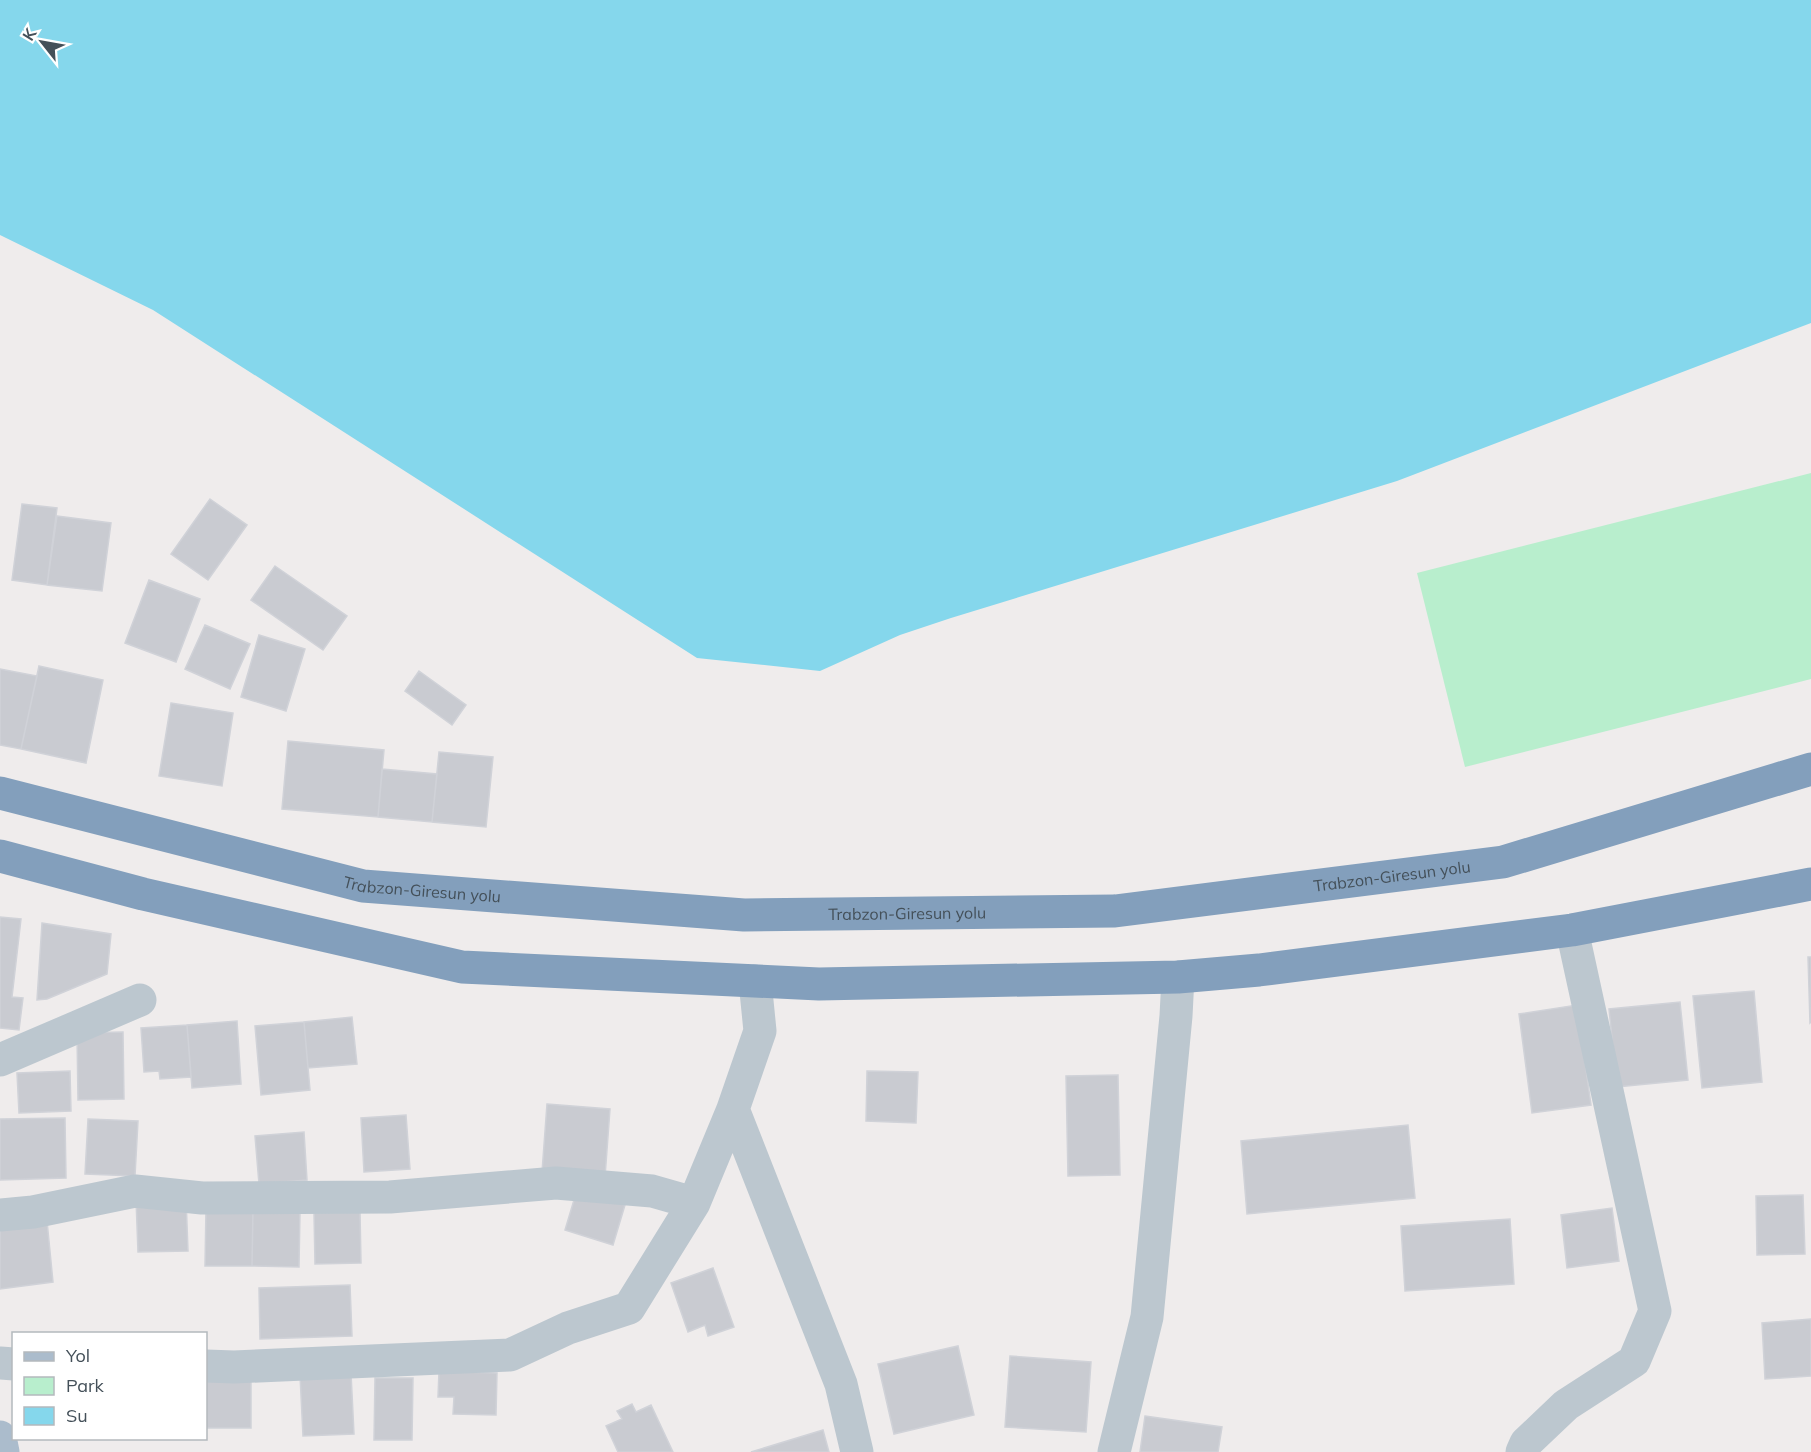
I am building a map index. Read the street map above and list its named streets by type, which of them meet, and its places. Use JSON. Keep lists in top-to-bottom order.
{
  "streets": {
    "highway": ["Trabzon-Giresun yolu"]
  },
  "legend": ["Yol", "Park", "Su"],
  "north": "top left"
}
